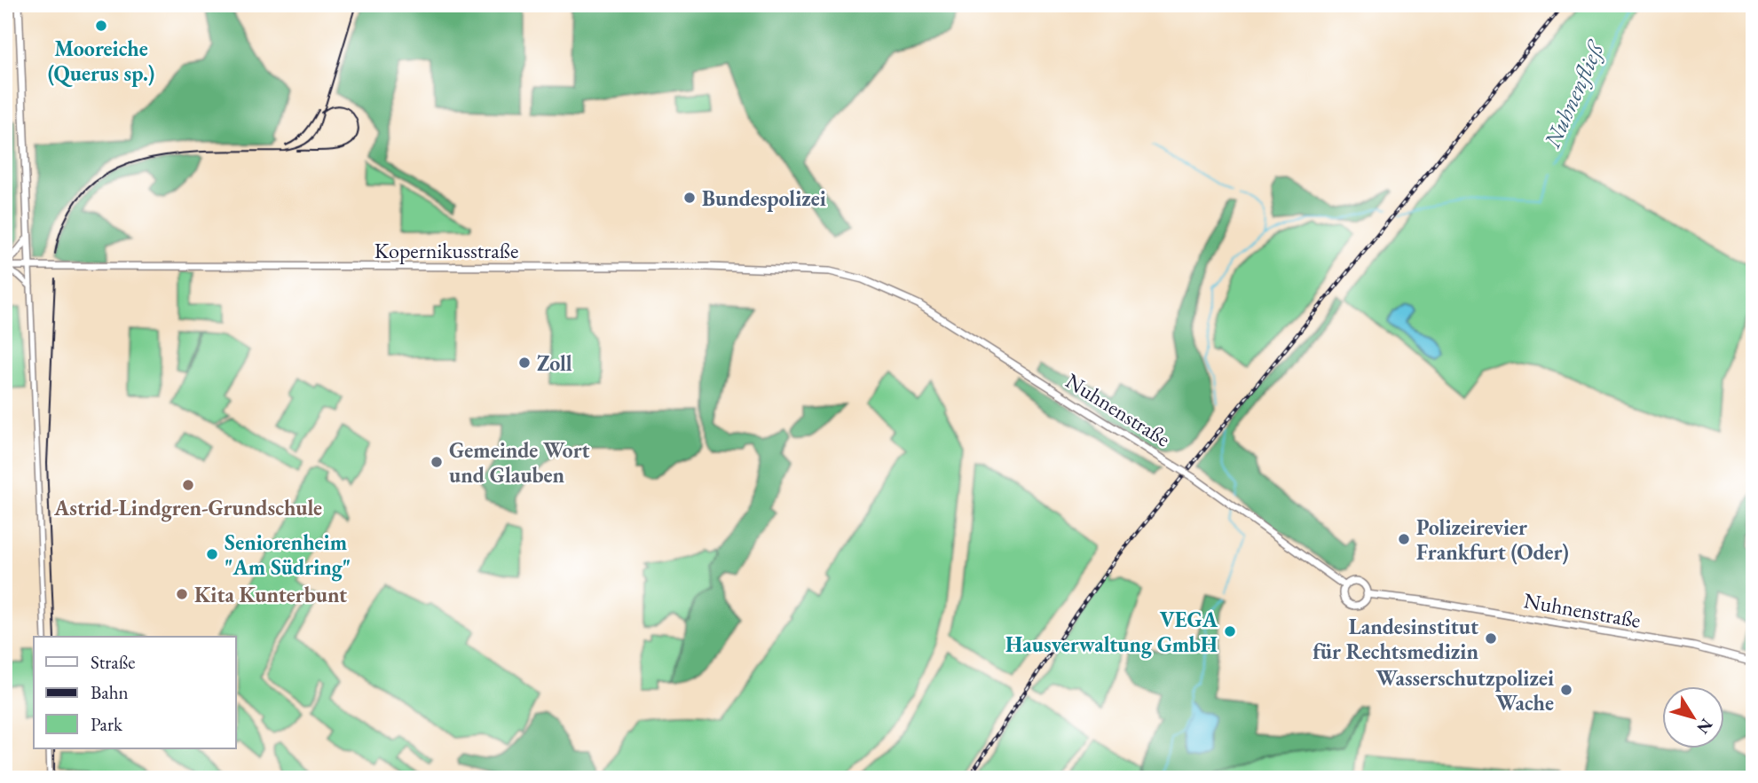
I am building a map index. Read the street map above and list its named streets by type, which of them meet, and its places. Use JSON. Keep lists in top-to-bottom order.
{
  "streets": {
    "main road": ["Kopernikusstraße", "Nuhnenstraße"]
  },
  "crossings": [
    ["Kopernikusstraße", "Nuhnenstraße"]
  ],
  "water": ["Nuhnenfließ"],
  "places": [
    "Mooreiche (Querus sp.)",
    "Bundespolizei",
    "Zoll",
    "Gemeinde Wort und Glauben",
    "Astrid-Lindgren-Grundschule",
    "Polizeirevier Frankfurt (Oder)",
    "Seniorenheim \"Am Südring\"",
    "Kita Kunterbunt",
    "VEGA Hausverwaltung GmbH",
    "Landesinstitut für Rechtsmedizin",
    "Wasserschutzpolizei Wache"
  ],
  "legend": ["Straße", "Bahn", "Park"],
  "north": "bottom right"
}
